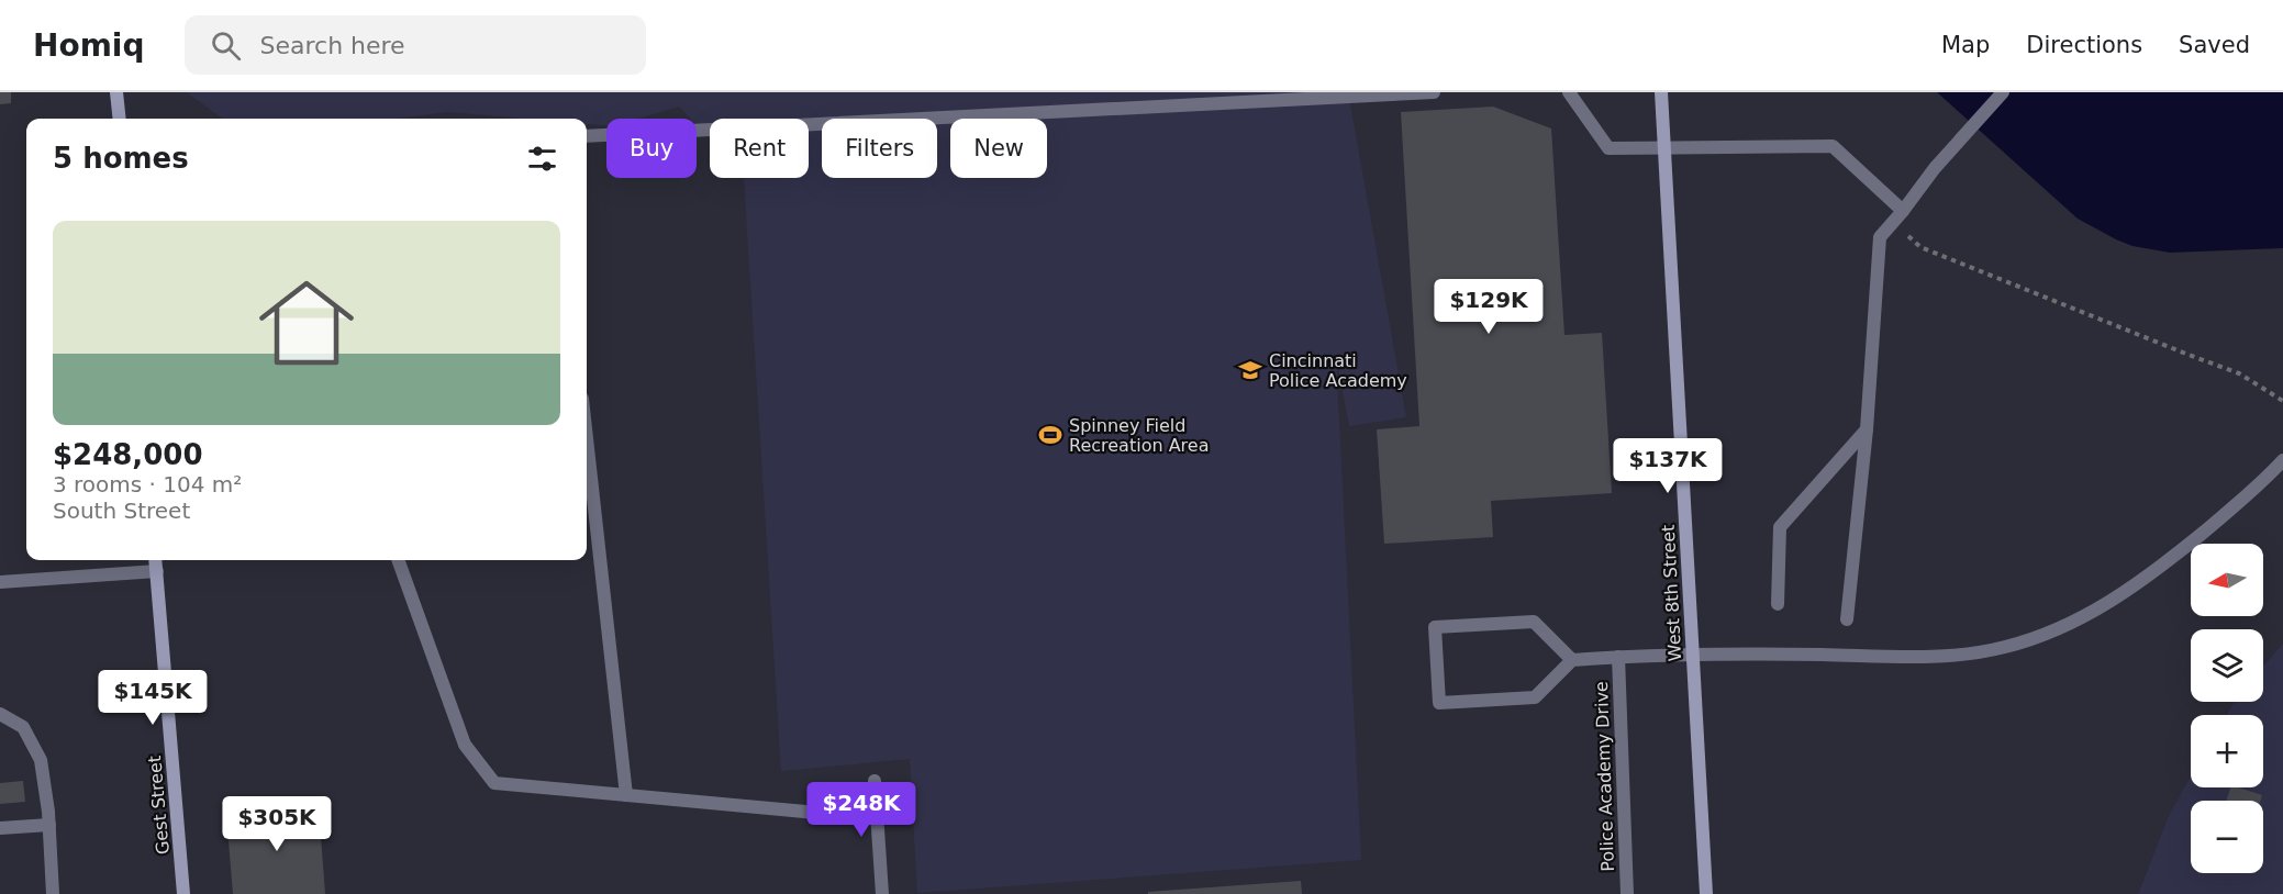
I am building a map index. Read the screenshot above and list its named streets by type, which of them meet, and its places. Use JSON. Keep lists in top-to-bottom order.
{
  "streets": {
    "main road": ["West 8th Street", "Gest Street"],
    "street": ["Police Academy Drive"]
  },
  "places": {
    "school or university": ["Cincinnati Police Academy"],
    "sports": ["Spinney Field Recreation Area"]
  },
  "north": "left",
  "page": {
    "header": "Homiq",
    "search": "Search here",
    "nav": ["Map", "Directions", "Saved"],
    "chip": [
      "Buy",
      "Rent",
      "Filters",
      "New"
    ],
    "heading": "5 homes",
    "list": [
      {
        "name": "$248,000",
        "note": "3 rooms · 104 m² · South Street"
      }
    ],
    "price": [
      "$129K",
      "$137K",
      "$145K",
      "$248K",
      "$305K"
    ],
    "map_buttons": ["+", "−"]
  }
}
